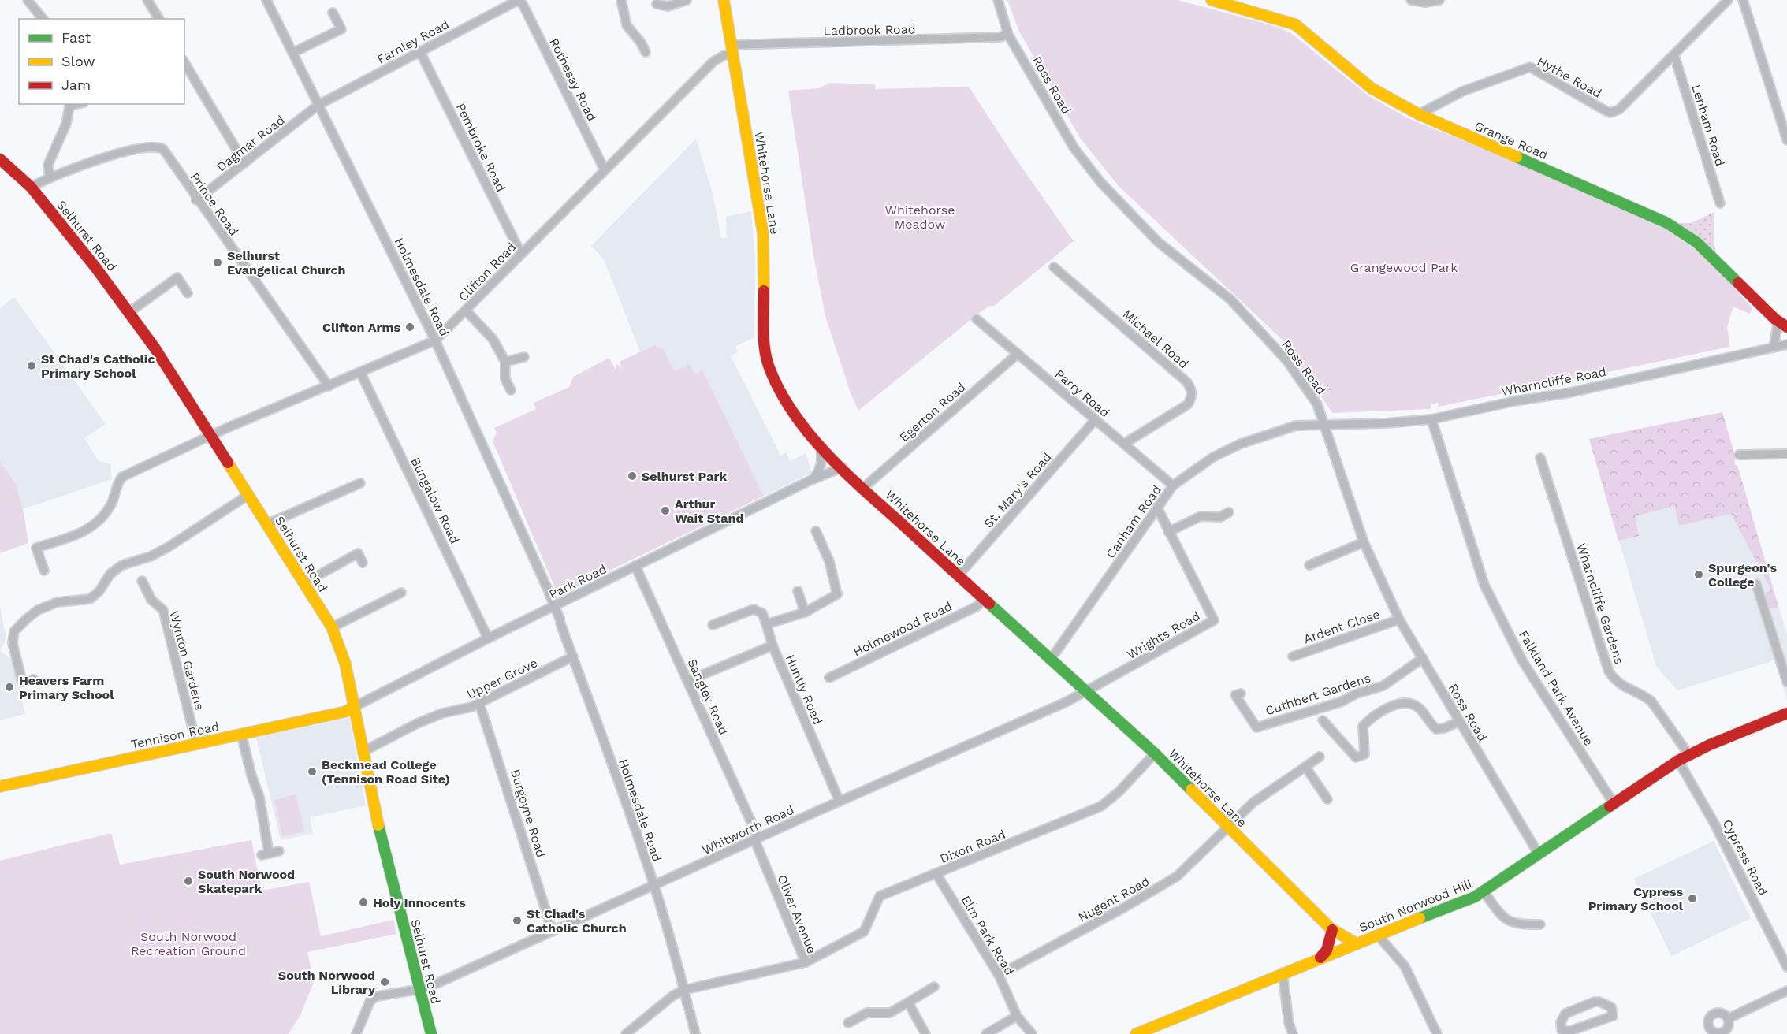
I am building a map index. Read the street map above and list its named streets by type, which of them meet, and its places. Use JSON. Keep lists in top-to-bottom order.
{
  "streets": {
    "main road": [
      "Grange Road",
      "Whitehorse Lane",
      "Selhurst Road",
      "Tennison Road",
      "South Norwood Hill"
    ],
    "street": [
      "Ladbrook Road",
      "Farnley Road",
      "Hythe Road",
      "Rothesay Road",
      "Ross Road",
      "Lenham Road",
      "Dagmar Road",
      "Pembroke Road",
      "Prince Road",
      "Clifton Road",
      "Holmesdale Road",
      "Michael Road",
      "Wharncliffe Road",
      "Parry Road",
      "Egerton Road",
      "St. Mary's Road",
      "Bungalow Road",
      "Canham Road",
      "Park Road",
      "Wharncliffe Gardens",
      "Ardent Close",
      "Holmewood Road",
      "Wrights Road",
      "Wynton Gardens",
      "Upper Grove",
      "Falkland Park Avenue",
      "Huntly Road",
      "Cuthbert Gardens",
      "Sangley Road",
      "Burgoyne Road",
      "Whitworth Road",
      "Dixon Road",
      "Cypress Road",
      "Nugent Road",
      "Oliver Avenue",
      "Elm Park Road"
    ]
  },
  "crossings": [
    ["Ladbrook Road", "Ross Road"],
    ["Ladbrook Road", "Whitehorse Lane"],
    ["Ladbrook Road", "Clifton Road"],
    ["Farnley Road", "Rothesay Road"],
    ["Farnley Road", "Dagmar Road"],
    ["Farnley Road", "Pembroke Road"],
    ["Farnley Road", "Holmesdale Road"],
    ["Hythe Road", "Lenham Road"],
    ["Hythe Road", "Grange Road"],
    ["Rothesay Road", "Clifton Road"],
    ["Ross Road", "Wharncliffe Road"],
    ["Ross Road", "Canham Road"],
    ["Ross Road", "Ardent Close"],
    ["Ross Road", "Cuthbert Gardens"],
    ["Ross Road", "South Norwood Hill"],
    ["Dagmar Road", "Prince Road"],
    ["Dagmar Road", "Holmesdale Road"],
    ["Pembroke Road", "Clifton Road"],
    ["Whitehorse Lane", "Clifton Road"],
    ["Whitehorse Lane", "Egerton Road"],
    ["Whitehorse Lane", "St. Mary's Road"],
    ["Whitehorse Lane", "Canham Road"],
    ["Whitehorse Lane", "Park Road"],
    ["Whitehorse Lane", "Holmewood Road"],
    ["Whitehorse Lane", "Wrights Road"],
    ["Whitehorse Lane", "Whitworth Road"],
    ["Whitehorse Lane", "Dixon Road"],
    ["Whitehorse Lane", "Nugent Road"],
    ["Whitehorse Lane", "South Norwood Hill"],
    ["Prince Road", "Selhurst Road"],
    ["Prince Road", "Clifton Road"],
    ["Selhurst Road", "Clifton Road"],
    ["Selhurst Road", "Park Road"],
    ["Selhurst Road", "Upper Grove"],
    ["Selhurst Road", "Tennison Road"],
    ["Selhurst Road", "Whitworth Road"],
    ["Clifton Road", "Holmesdale Road"],
    ["Clifton Road", "Bungalow Road"],
    ["Holmesdale Road", "Park Road"],
    ["Holmesdale Road", "Upper Grove"],
    ["Holmesdale Road", "Whitworth Road"],
    ["Holmesdale Road", "Oliver Avenue"],
    ["Michael Road", "Parry Road"],
    ["Wharncliffe Road", "Canham Road"],
    ["Wharncliffe Road", "Falkland Park Avenue"],
    ["Parry Road", "Egerton Road"],
    ["Parry Road", "St. Mary's Road"],
    ["Parry Road", "Canham Road"],
    ["Bungalow Road", "Park Road"],
    ["Canham Road", "Wrights Road"],
    ["Park Road", "Sangley Road"],
    ["Park Road", "Tennison Road"],
    ["Wharncliffe Gardens", "South Norwood Hill"],
    ["Wrights Road", "Whitworth Road"],
    ["Wynton Gardens", "Tennison Road"],
    ["Upper Grove", "Burgoyne Road"],
    ["Falkland Park Avenue", "South Norwood Hill"],
    ["Huntly Road", "Sangley Road"],
    ["Huntly Road", "Whitworth Road"],
    ["Sangley Road", "Whitworth Road"],
    ["Sangley Road", "Oliver Avenue"],
    ["Burgoyne Road", "Whitworth Road"],
    ["Whitworth Road", "Oliver Avenue"],
    ["Dixon Road", "Oliver Avenue"],
    ["Dixon Road", "Elm Park Road"],
    ["Cypress Road", "South Norwood Hill"],
    ["Nugent Road", "Elm Park Road"]
  ],
  "parks": ["Whitehorse Meadow", "Grangewood Park", "South Norwood Recreation Ground"],
  "places": [
    "Selhurst Evangelical Church",
    "Clifton Arms",
    "St Chad's Catholic Primary School",
    "Selhurst Park",
    "Arthur Wait Stand",
    "Spurgeon's College",
    "Heavers Farm Primary School",
    "Beckmead College (Tennison Road Site)",
    "South Norwood Skatepark",
    "Cypress Primary School",
    "Holy Innocents",
    "St Chad's Catholic Church",
    "South Norwood Library"
  ],
  "legend": ["Fast", "Slow", "Jam"]
}
